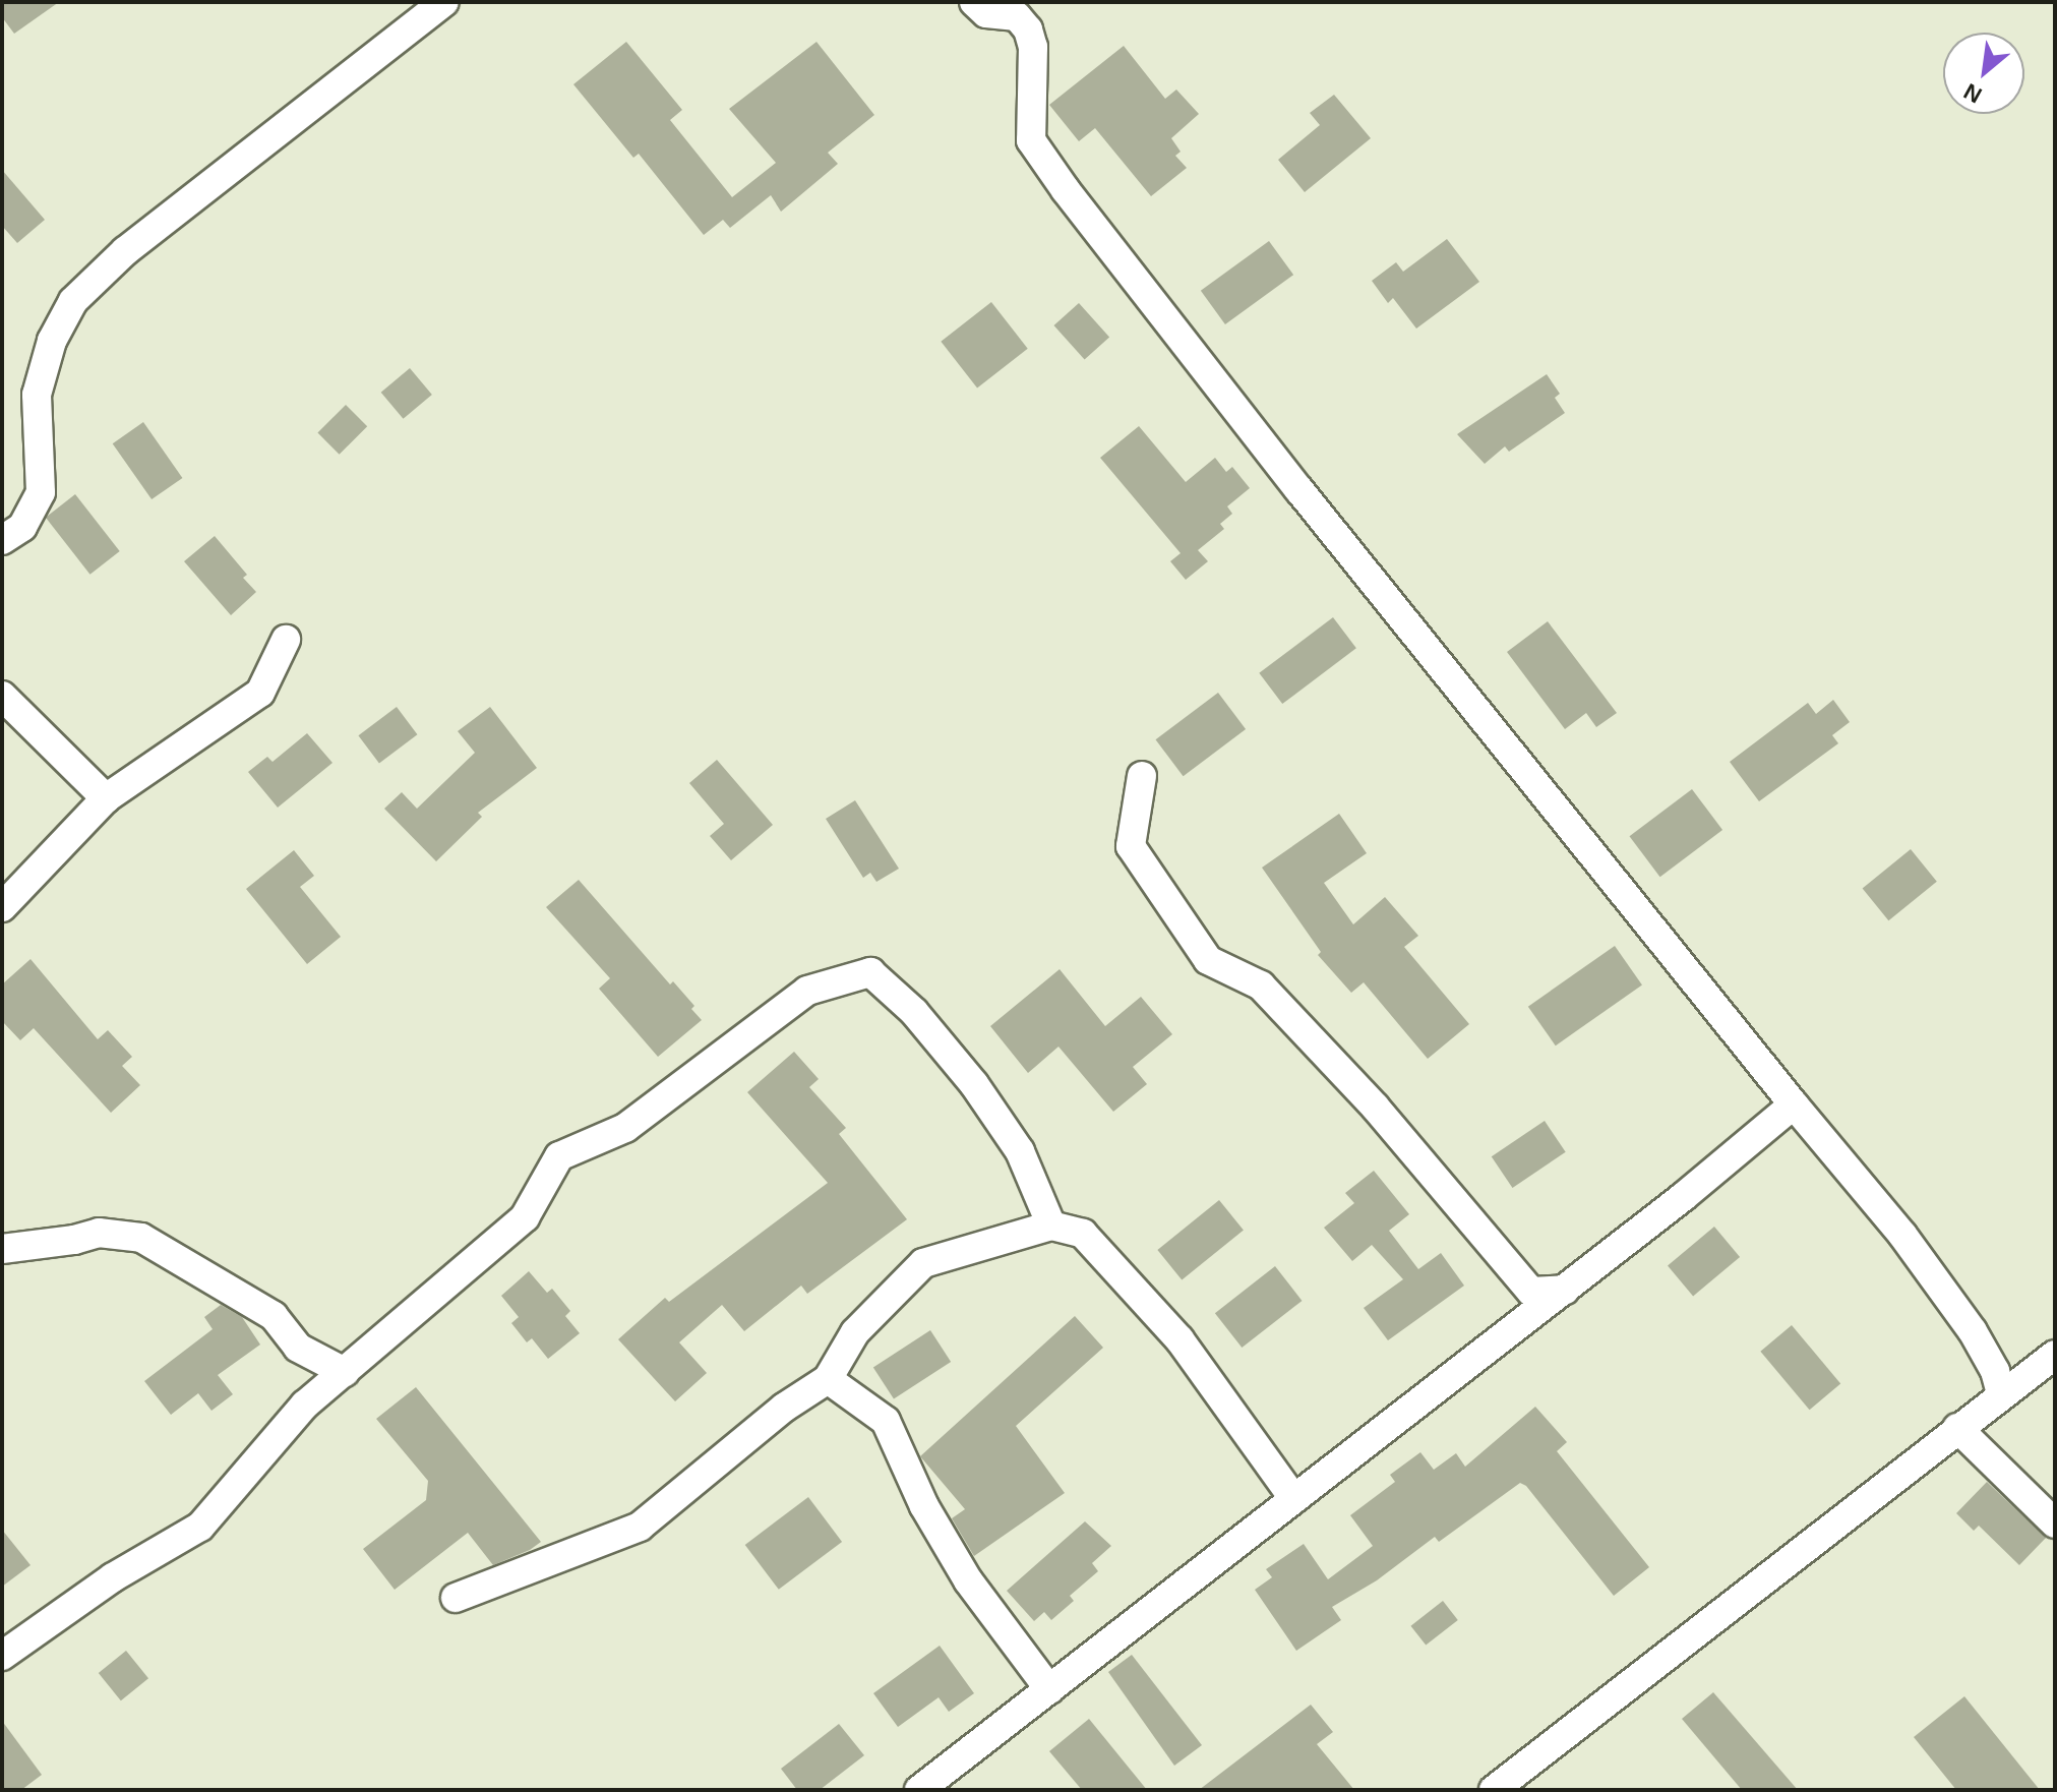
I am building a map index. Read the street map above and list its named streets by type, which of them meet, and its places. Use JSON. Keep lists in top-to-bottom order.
{
  "north": "bottom left"
}
